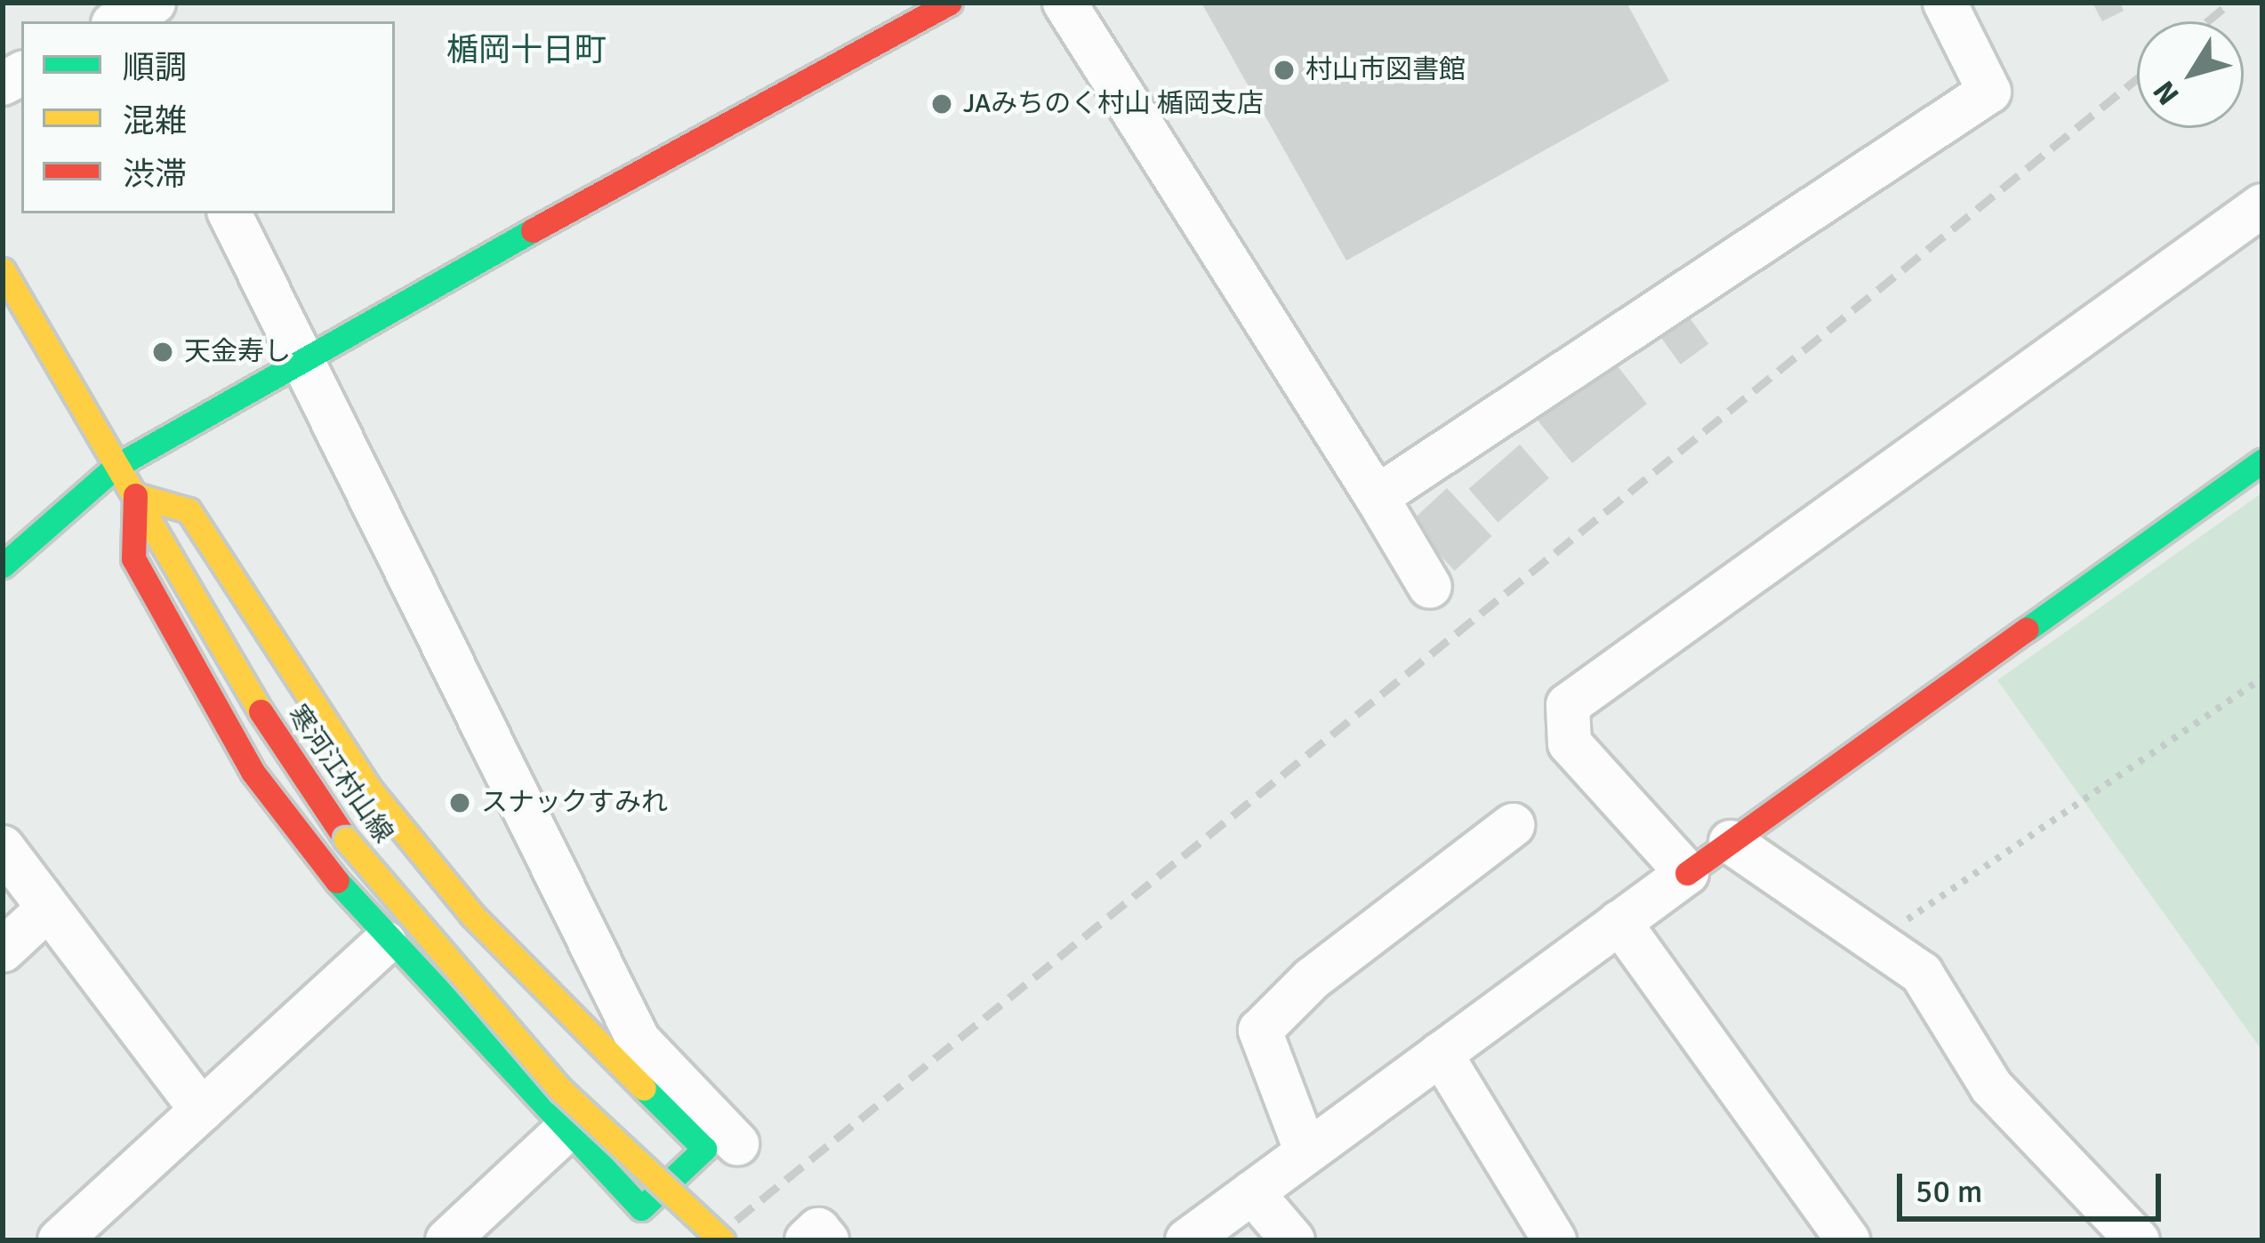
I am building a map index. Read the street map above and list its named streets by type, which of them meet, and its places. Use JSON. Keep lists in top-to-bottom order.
{
  "streets": {
    "street": ["寒河江村山線"]
  },
  "districts": ["楯岡十日町"],
  "places": [
    "村山市図書館",
    "JAみちのく村山 楯岡支店",
    "天金寿し",
    "スナックすみれ"
  ],
  "legend": ["順調", "混雑", "渋滞"],
  "scale_bar": "50 m",
  "north": "bottom left"
}
